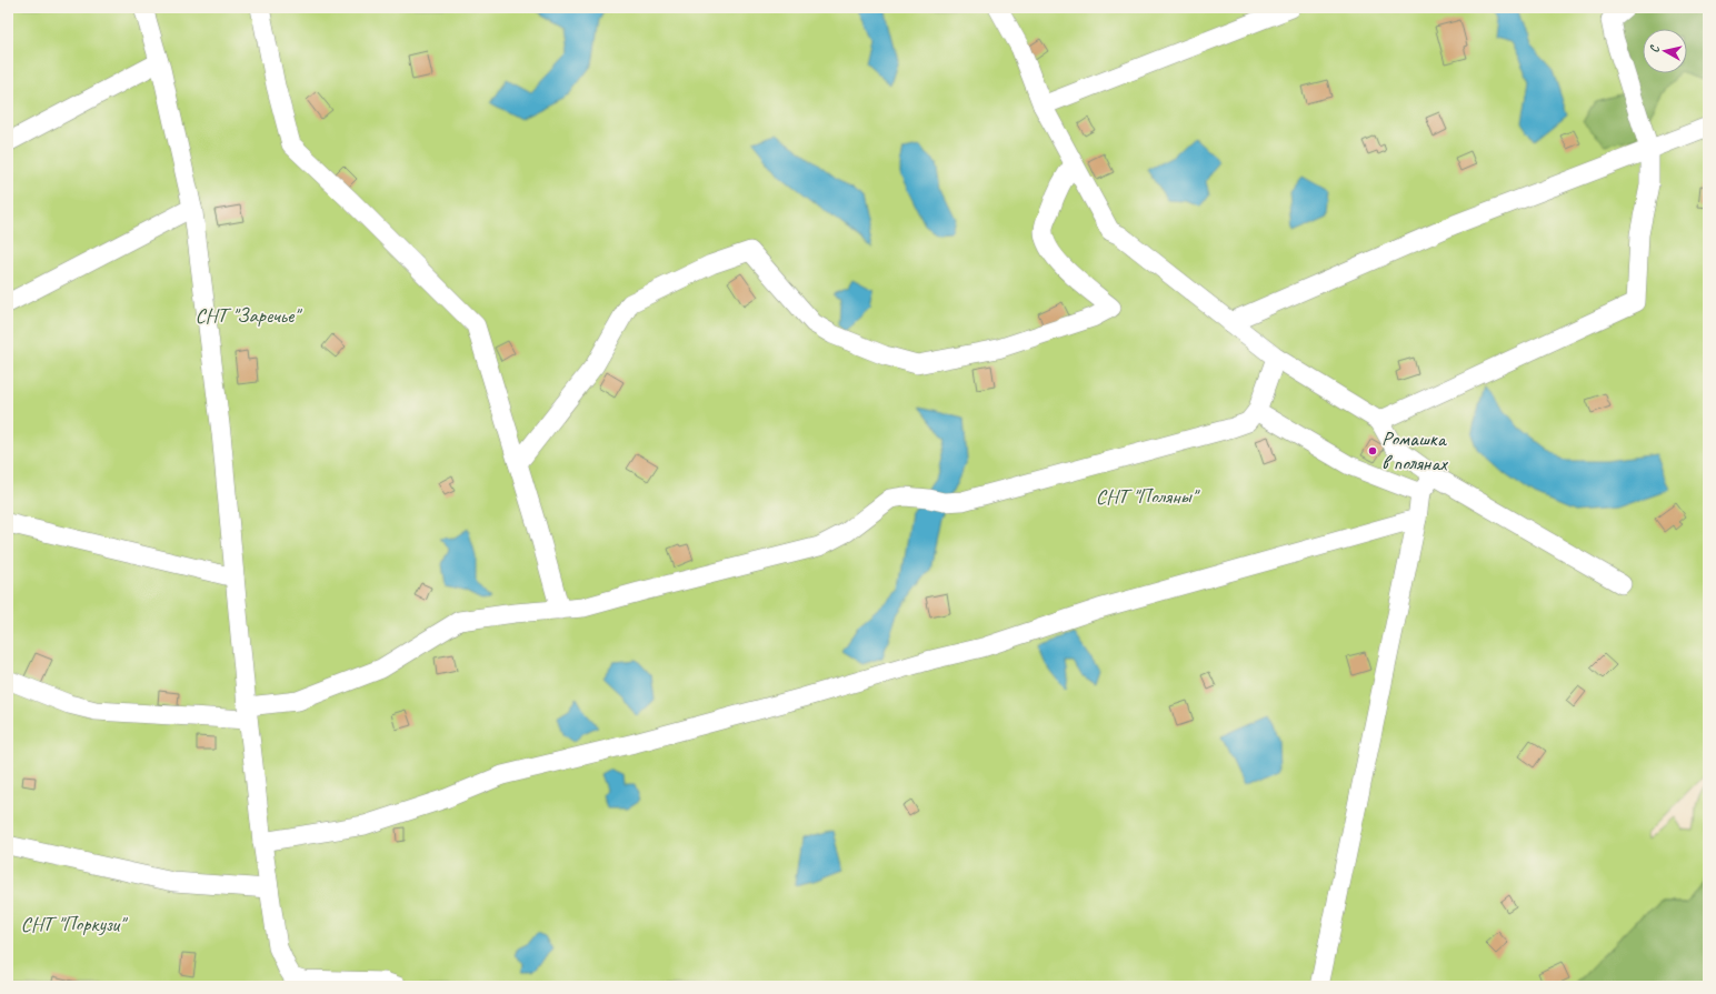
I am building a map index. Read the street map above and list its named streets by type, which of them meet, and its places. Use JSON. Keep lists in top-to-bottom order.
{
  "parks": ["СНТ \"Заречье\"", "СНТ \"Поляны\"", "СНТ \"Поркузи\""],
  "places": ["Ромашка в полянах"],
  "north": "left"
}
